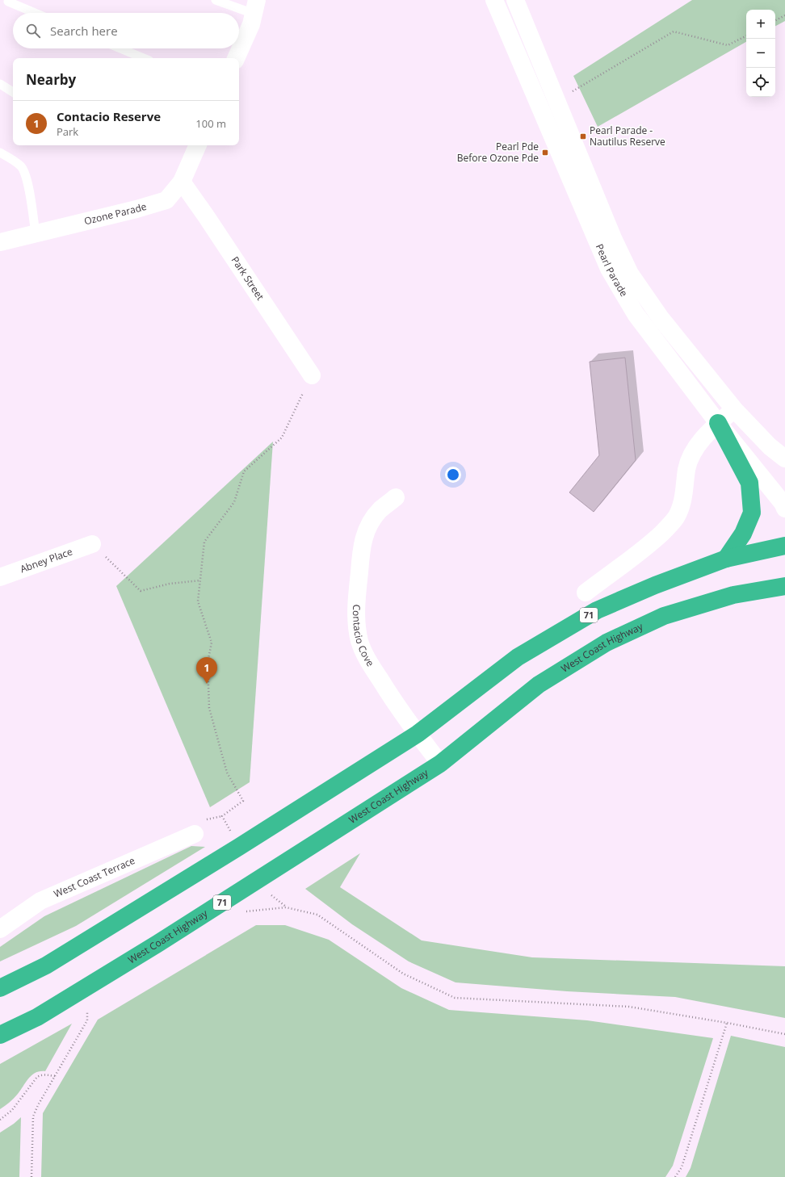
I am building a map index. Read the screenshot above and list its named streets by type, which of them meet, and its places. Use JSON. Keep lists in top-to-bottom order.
{
  "streets": {
    "highway": ["71", "West Coast Highway"],
    "street": [
      "Ozone Parade",
      "Pearl Parade",
      "Park Street",
      "Abney Place",
      "Contacio Cove",
      "West Coast Terrace"
    ]
  },
  "crossings": [
    ["Ozone Parade", "Park Street"],
    ["71", "Contacio Cove"],
    ["Contacio Cove", "West Coast Highway"]
  ],
  "places": {
    "transit": ["Pearl Parade - Nautilus Reserve", "Pearl Pde Before Ozone Pde"]
  },
  "page": {
    "map_buttons": ["+", "−"],
    "search": "Search here",
    "heading": "Nearby",
    "list": [
      {
        "mark": "1",
        "name": "Contacio Reserve",
        "note": "Park",
        "value": "100 m"
      }
    ],
    "pins": "1"
  }
}
